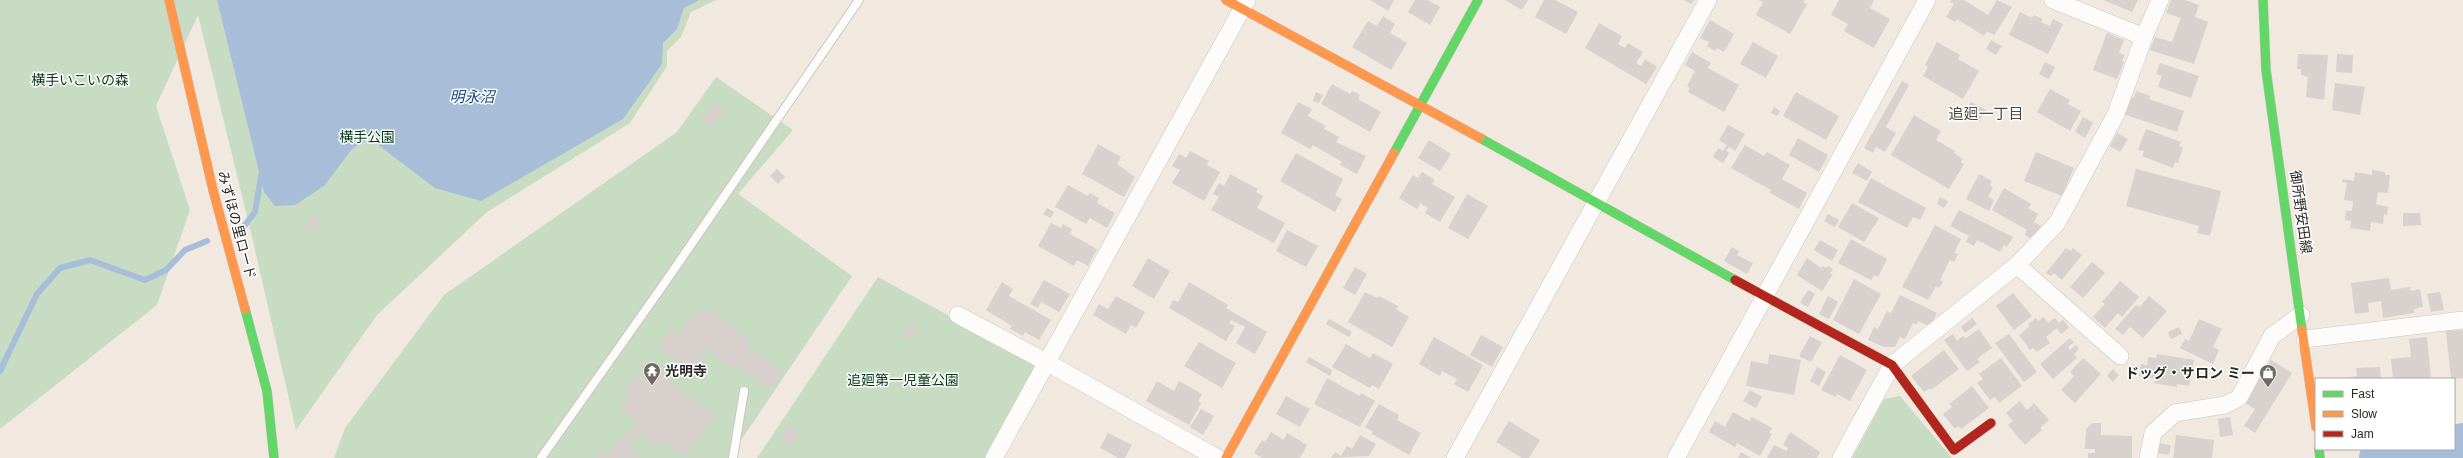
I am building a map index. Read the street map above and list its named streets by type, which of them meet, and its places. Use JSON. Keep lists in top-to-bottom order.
{
  "streets": {
    "street": ["御所野安田線", "みずほの里ロード"]
  },
  "districts": ["追廻一丁目"],
  "water": ["明永沼"],
  "parks": ["横手いこいの森", "横手公園", "追廻第一児童公園"],
  "places": {
    "temple": ["光明寺"],
    "shop": ["ドッグ・サロン ミー"]
  },
  "legend": ["Fast", "Slow", "Jam"]
}
